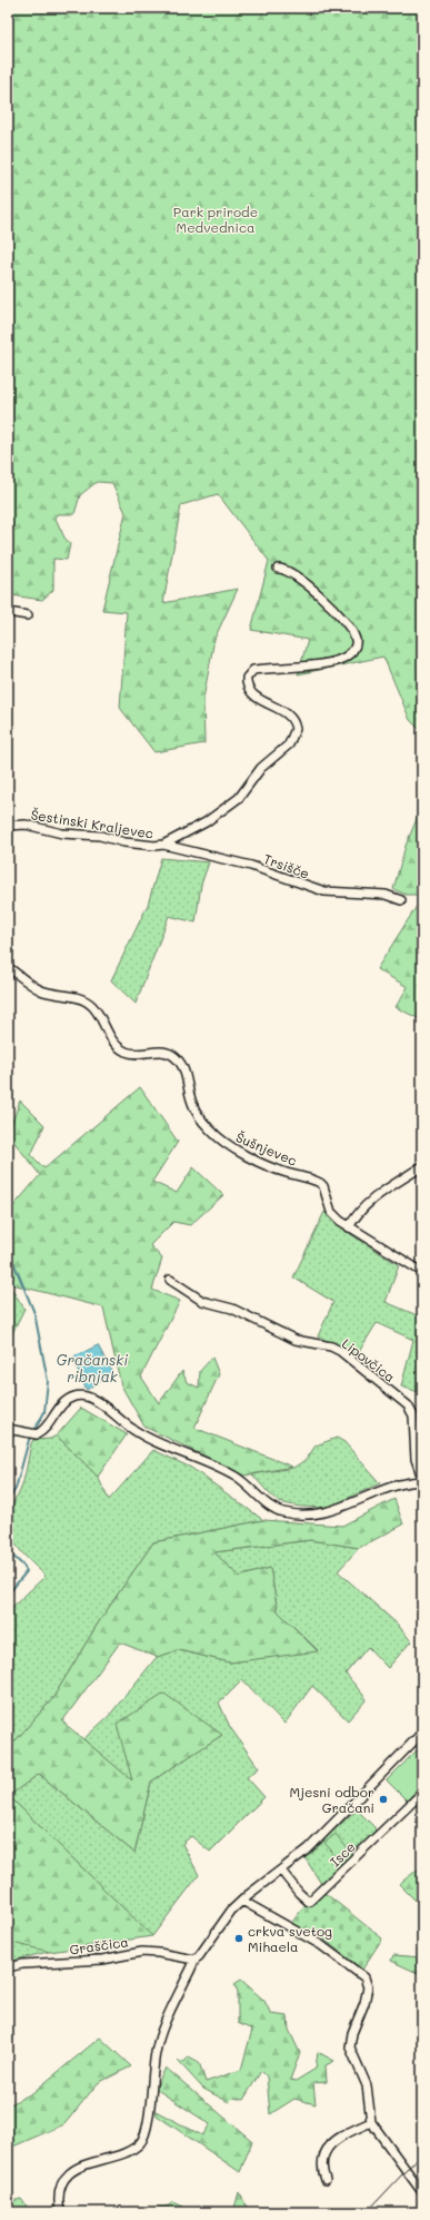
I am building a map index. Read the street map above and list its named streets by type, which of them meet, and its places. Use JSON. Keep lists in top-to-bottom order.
{
  "streets": {
    "street": [
      "Šestinski Kraljevec",
      "Trsišče",
      "Šušnjevec",
      "Lipovčica",
      "Isce",
      "Graščica"
    ]
  },
  "crossings": [
    ["Šestinski Kraljevec", "Trsišče"],
    ["Isce", "Graščica"]
  ],
  "water": ["Gračanski ribnjak"],
  "parks": ["Park prirode Medvednica"],
  "places": ["Mjesni odbor Gračani", "crkva svetog Mihaela"]
}
